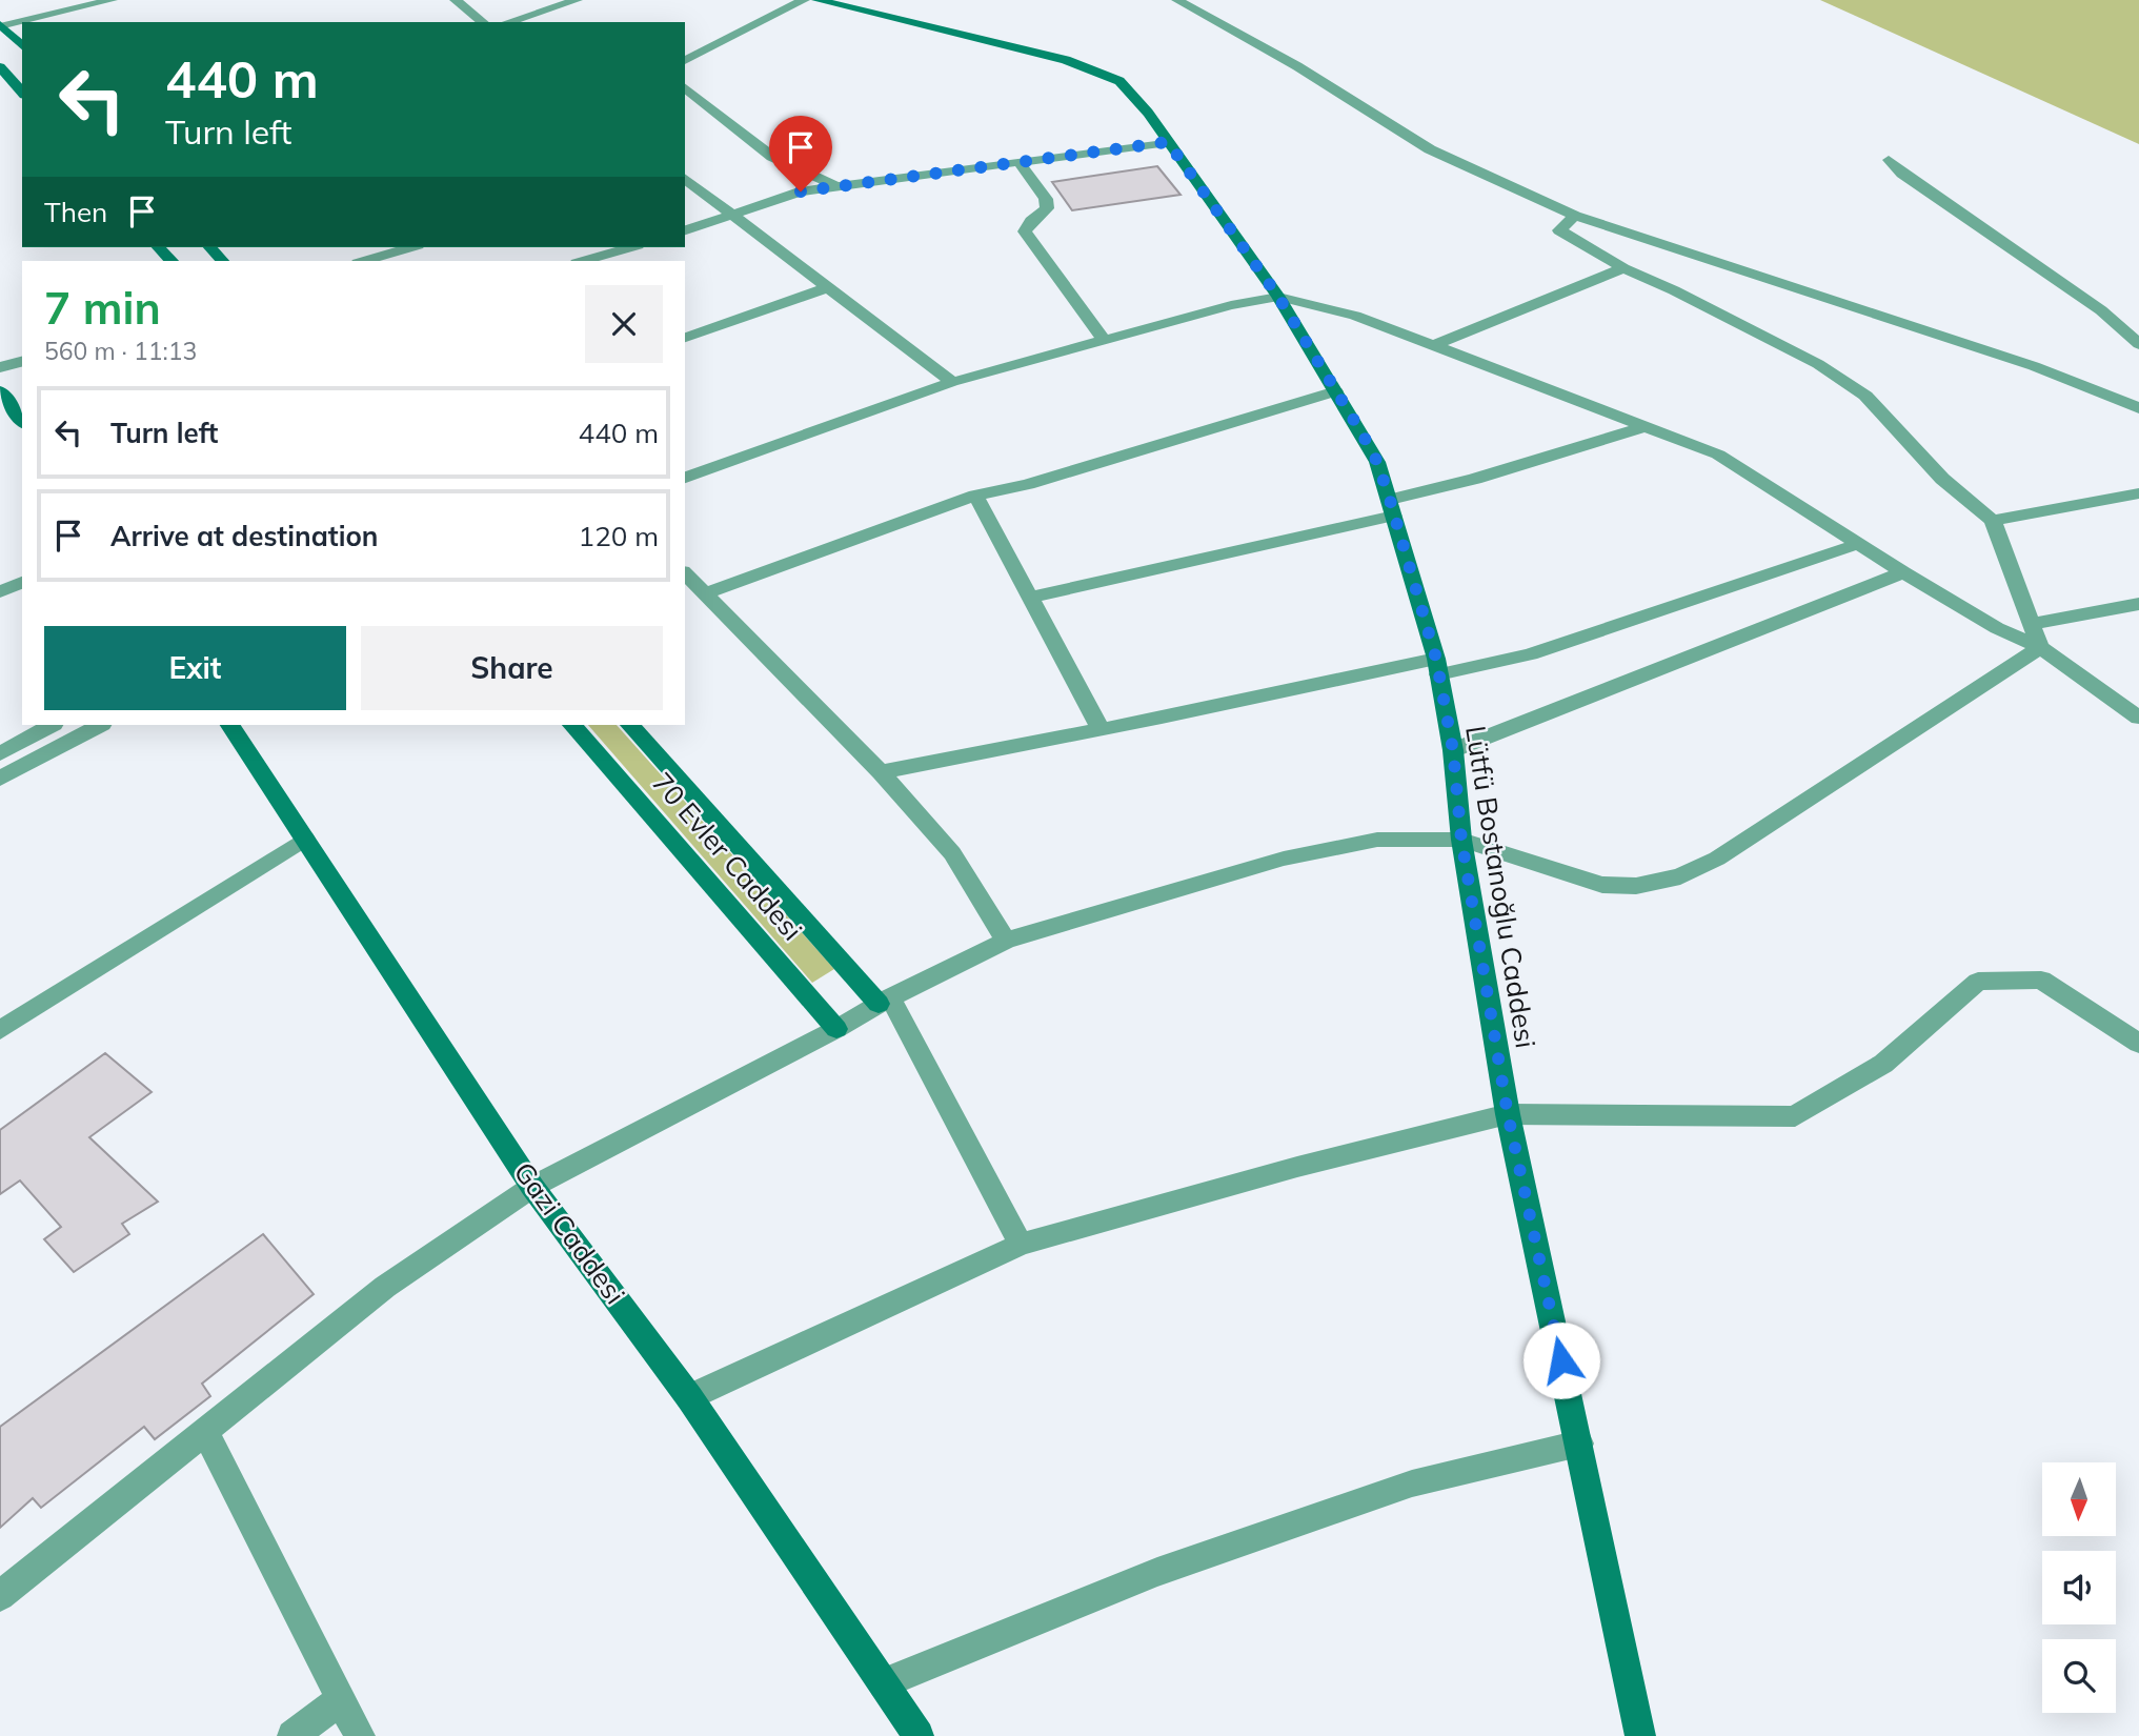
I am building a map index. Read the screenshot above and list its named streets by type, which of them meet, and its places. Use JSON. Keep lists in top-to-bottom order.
{
  "streets": {
    "street": ["70 Evler Caddesi", "Lütfü Bostanoğlu Caddesi", "Gazi Caddesi"]
  },
  "north": "bottom",
  "page": {
    "turn": ["440 m", "Turn left"],
    "then": "Then",
    "heading": ["7 min", "560 m · 11:13"],
    "list": [
      {
        "name": "Turn left",
        "value": "440 m"
      },
      {
        "name": "Arrive at destination",
        "value": "120 m"
      }
    ],
    "buttons": ["Exit", "Share"]
  }
}
